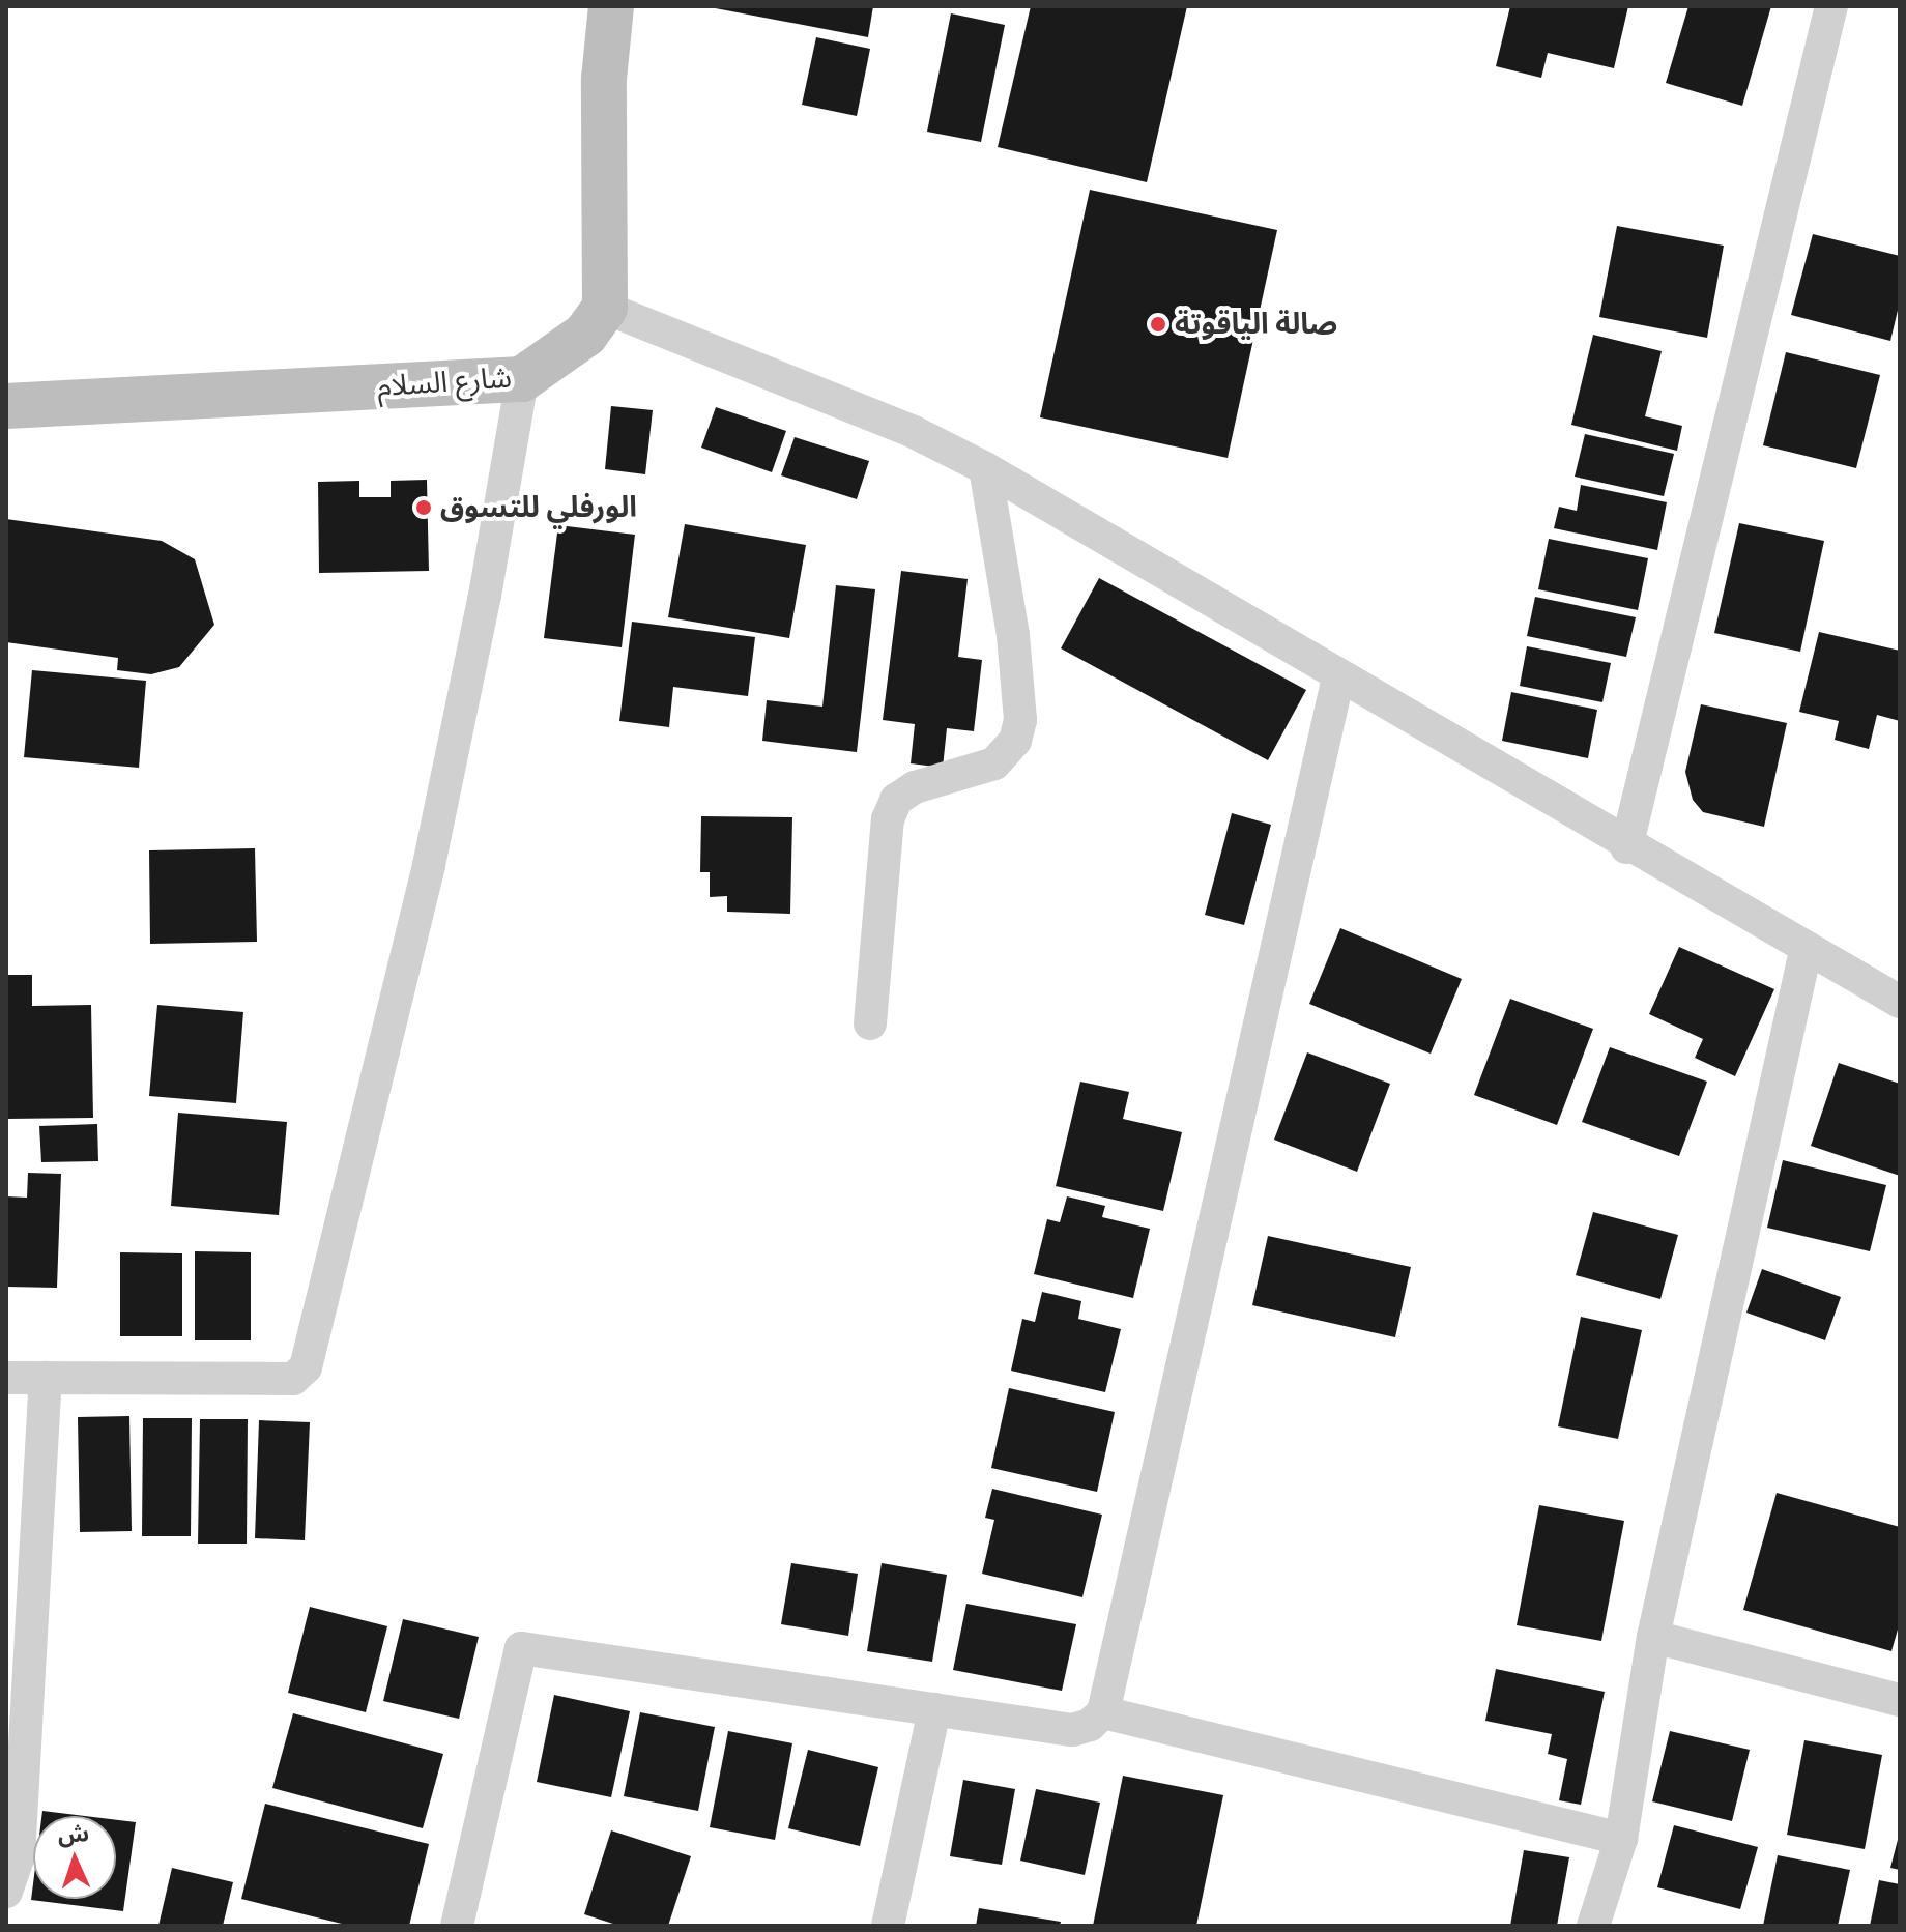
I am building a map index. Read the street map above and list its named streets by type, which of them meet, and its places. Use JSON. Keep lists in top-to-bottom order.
{
  "streets": {
    "main road": ["شارع السلام"]
  },
  "places": ["صالة الياقوتة", "الورفلي للتسوق"],
  "north": "top"
}
